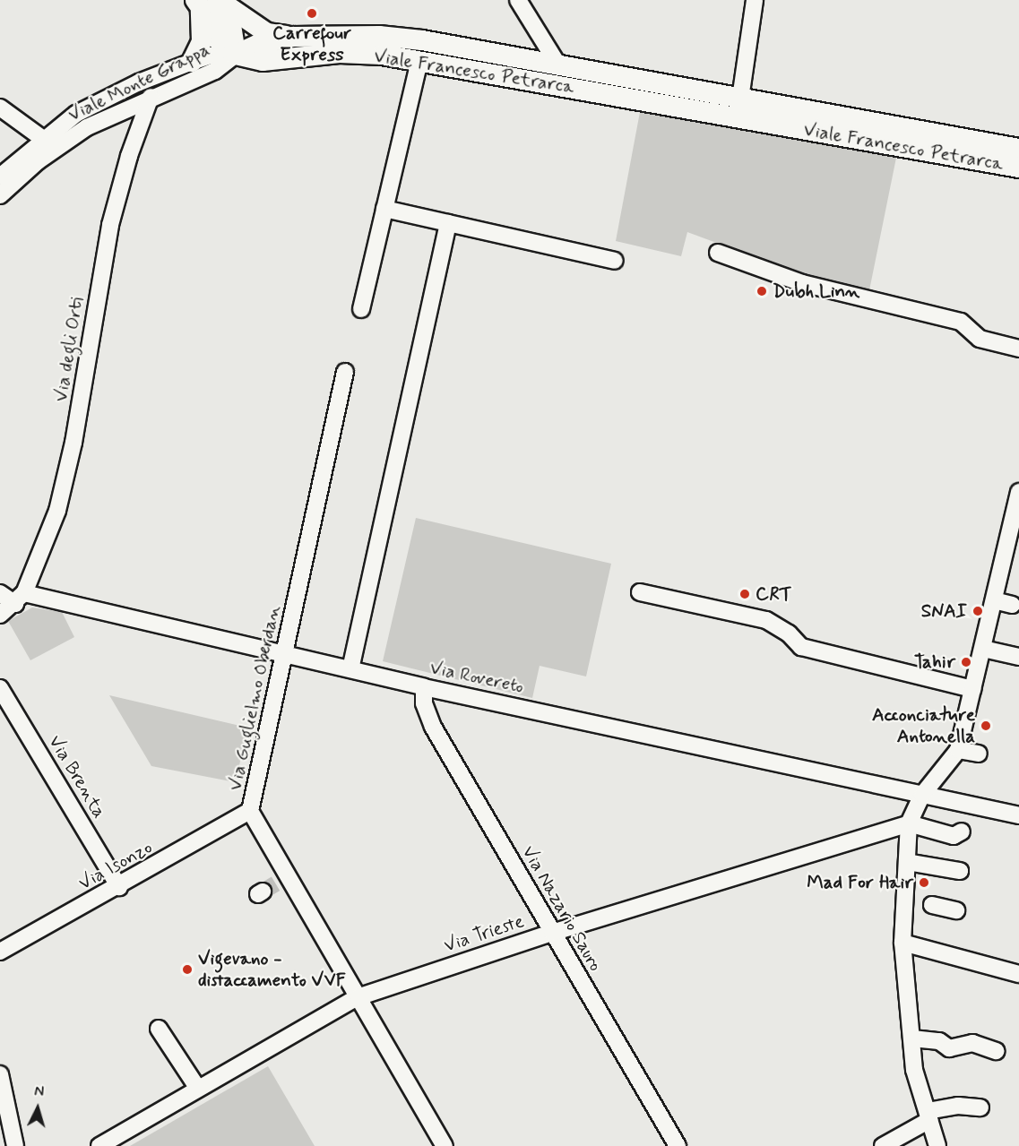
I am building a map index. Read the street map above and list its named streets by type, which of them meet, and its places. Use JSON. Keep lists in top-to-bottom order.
{
  "streets": {
    "main road": ["Viale Francesco Petrarca"],
    "street": [
      "Viale Monte Grappa",
      "Via degli Orti",
      "Via Rovereto",
      "Via Guglielmo Oberdan",
      "Via Brenta",
      "Via Isonzo",
      "Via Nazario Sauro",
      "Via Trieste"
    ]
  },
  "crossings": [
    ["Viale Francesco Petrarca", "Viale Monte Grappa"],
    ["Viale Monte Grappa", "Via degli Orti"],
    ["Via degli Orti", "Via Rovereto"],
    ["Via Rovereto", "Via Guglielmo Oberdan"],
    ["Via Rovereto", "Via Nazario Sauro"],
    ["Via Guglielmo Oberdan", "Via Isonzo"],
    ["Via Guglielmo Oberdan", "Via Trieste"],
    ["Via Brenta", "Via Isonzo"],
    ["Via Nazario Sauro", "Via Trieste"]
  ],
  "places": [
    "Carrefour Express",
    "Dubh Linn",
    "CRT",
    "SNAI",
    "Tahir",
    "Acconciature Antonella",
    "Mad For Hair",
    "Vigevano - distaccamento VVF"
  ],
  "north": "top"
}
